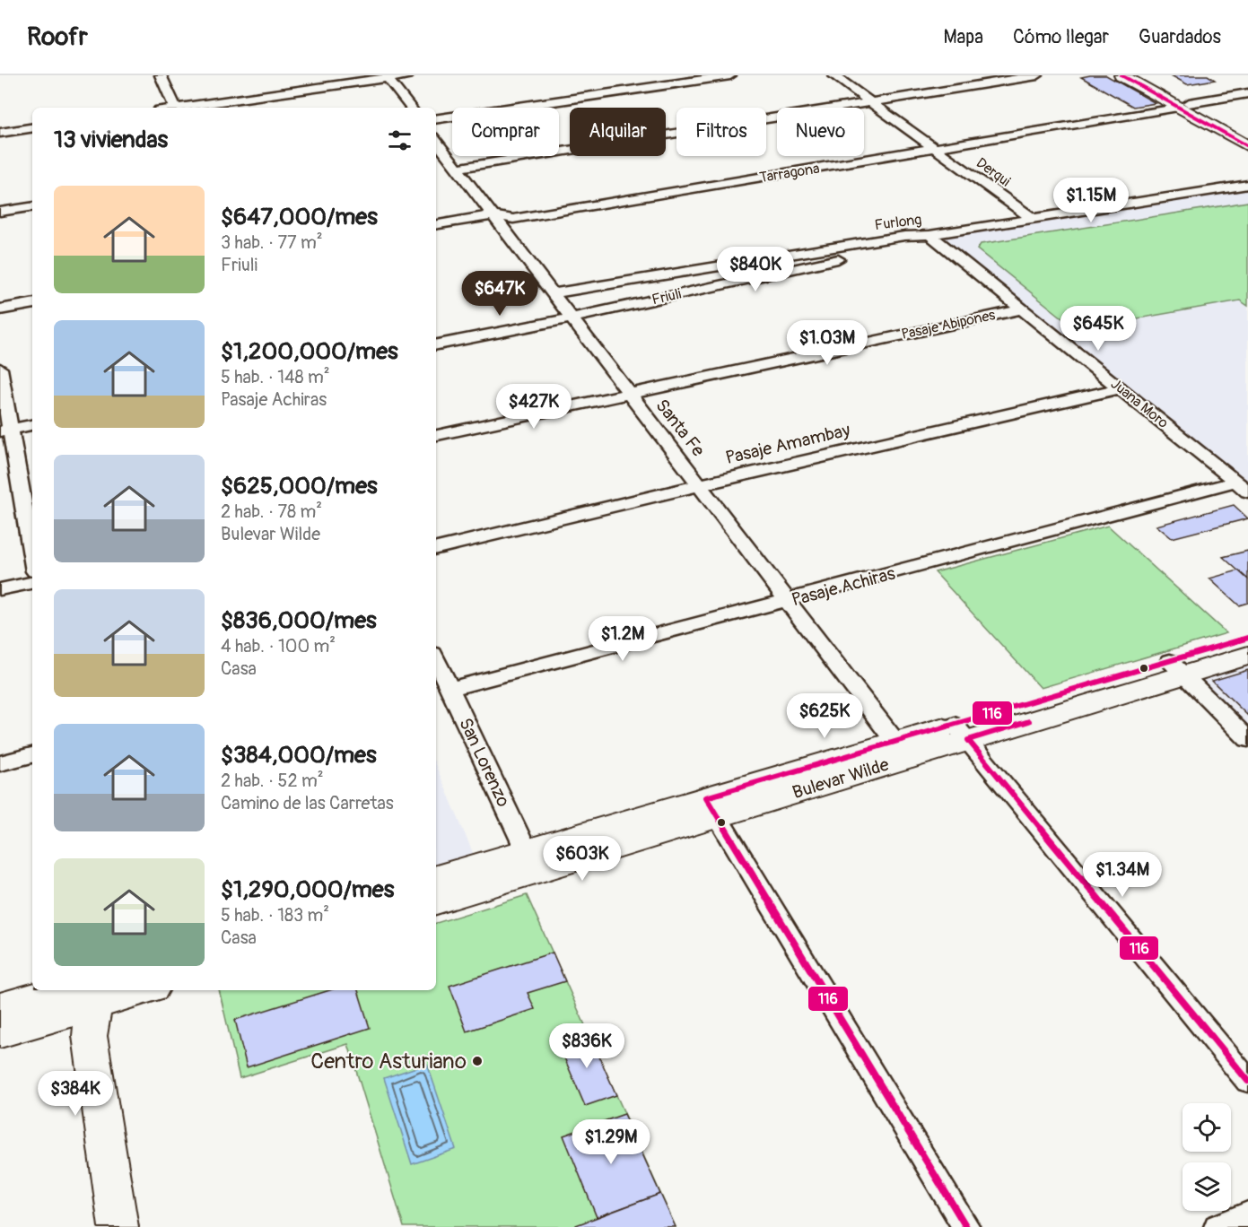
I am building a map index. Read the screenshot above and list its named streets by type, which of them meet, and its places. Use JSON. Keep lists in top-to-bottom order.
{
  "streets": {
    "main road": ["Bulevar Wilde"],
    "street": [
      "Derqui",
      "Tarragona",
      "Furlong",
      "Friuli",
      "Pasaje Abipones",
      "Juana Moro",
      "Santa Fe",
      "Pasaje Amambay",
      "Pasaje Achiras",
      "San Lorenzo"
    ]
  },
  "crossings": [
    ["Derqui", "Tarragona"],
    ["Derqui", "Furlong"],
    ["Tarragona", "Santa Fe"],
    ["Furlong", "Friuli"],
    ["Furlong", "Juana Moro"],
    ["Furlong", "Santa Fe"],
    ["Friuli", "Juana Moro"],
    ["Friuli", "Santa Fe"],
    ["Pasaje Abipones", "Juana Moro"],
    ["Pasaje Abipones", "Santa Fe"],
    ["Juana Moro", "Pasaje Amambay"],
    ["Juana Moro", "Pasaje Achiras"],
    ["Santa Fe", "Pasaje Amambay"],
    ["Santa Fe", "Pasaje Achiras"],
    ["Santa Fe", "Bulevar Wilde"],
    ["Pasaje Achiras", "San Lorenzo"],
    ["San Lorenzo", "Bulevar Wilde"]
  ],
  "places": ["Centro Asturiano"],
  "lines": ["transit line 116"],
  "page": {
    "header": "Roofr",
    "nav": ["Mapa", "Cómo llegar", "Guardados"],
    "chip": [
      "Comprar",
      "Alquilar",
      "Filtros",
      "Nuevo"
    ],
    "heading": "13 viviendas",
    "list": [
      {
        "name": "$647,000/mes",
        "note": "3 hab. · 77 m² · Friuli"
      },
      {
        "name": "$1,200,000/mes",
        "note": "5 hab. · 148 m² · Pasaje Achiras"
      },
      {
        "name": "$625,000/mes",
        "note": "2 hab. · 78 m² · Bulevar Wilde"
      },
      {
        "name": "$836,000/mes",
        "note": "4 hab. · 100 m² · Casa"
      },
      {
        "name": "$384,000/mes",
        "note": "2 hab. · 52 m² · Camino de las Carretas"
      },
      {
        "name": "$1,290,000/mes",
        "note": "5 hab. · 183 m² · Casa"
      }
    ],
    "price": [
      "$1.15M",
      "$840K",
      "$647K",
      "$645K",
      "$1.03M",
      "$427K",
      "$1.2M",
      "$625K",
      "$603K",
      "$1.34M",
      "$836K",
      "$384K",
      "$1.29M"
    ]
  }
}
